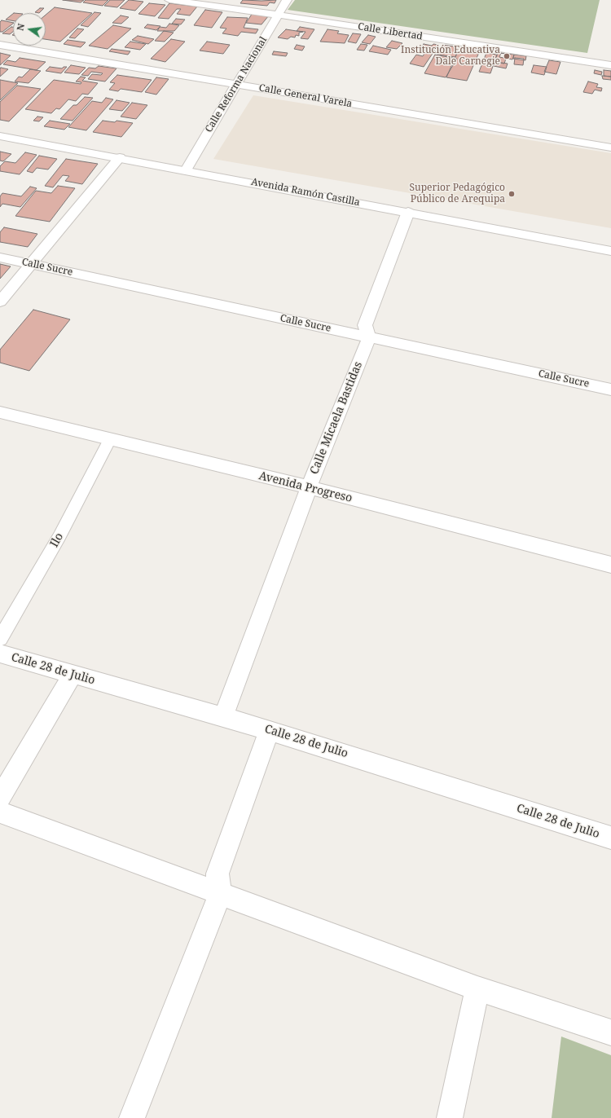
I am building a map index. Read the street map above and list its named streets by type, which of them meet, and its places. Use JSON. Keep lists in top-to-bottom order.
{
  "streets": {
    "street": [
      "Calle Libertad",
      "Calle Reforma Nacional",
      "Calle General Varela",
      "Avenida Ramón Castilla",
      "Calle Sucre",
      "Calle Micaela Bastidas",
      "Avenida Progreso",
      "Calle 28 de Julio"
    ],
    "lane": ["Ilo"]
  },
  "crossings": [
    ["Calle Libertad", "Calle Reforma Nacional"],
    ["Calle Reforma Nacional", "Calle General Varela"],
    ["Calle Reforma Nacional", "Avenida Ramón Castilla"],
    ["Calle Sucre", "Calle Micaela Bastidas"],
    ["Calle Micaela Bastidas", "Avenida Progreso"],
    ["Calle Micaela Bastidas", "Calle 28 de Julio"],
    ["Avenida Progreso", "Ilo"]
  ],
  "places": ["Institución Educativa Dale Carnegie", "Superior Pedagógico Público de Arequipa"],
  "north": "left"
}
